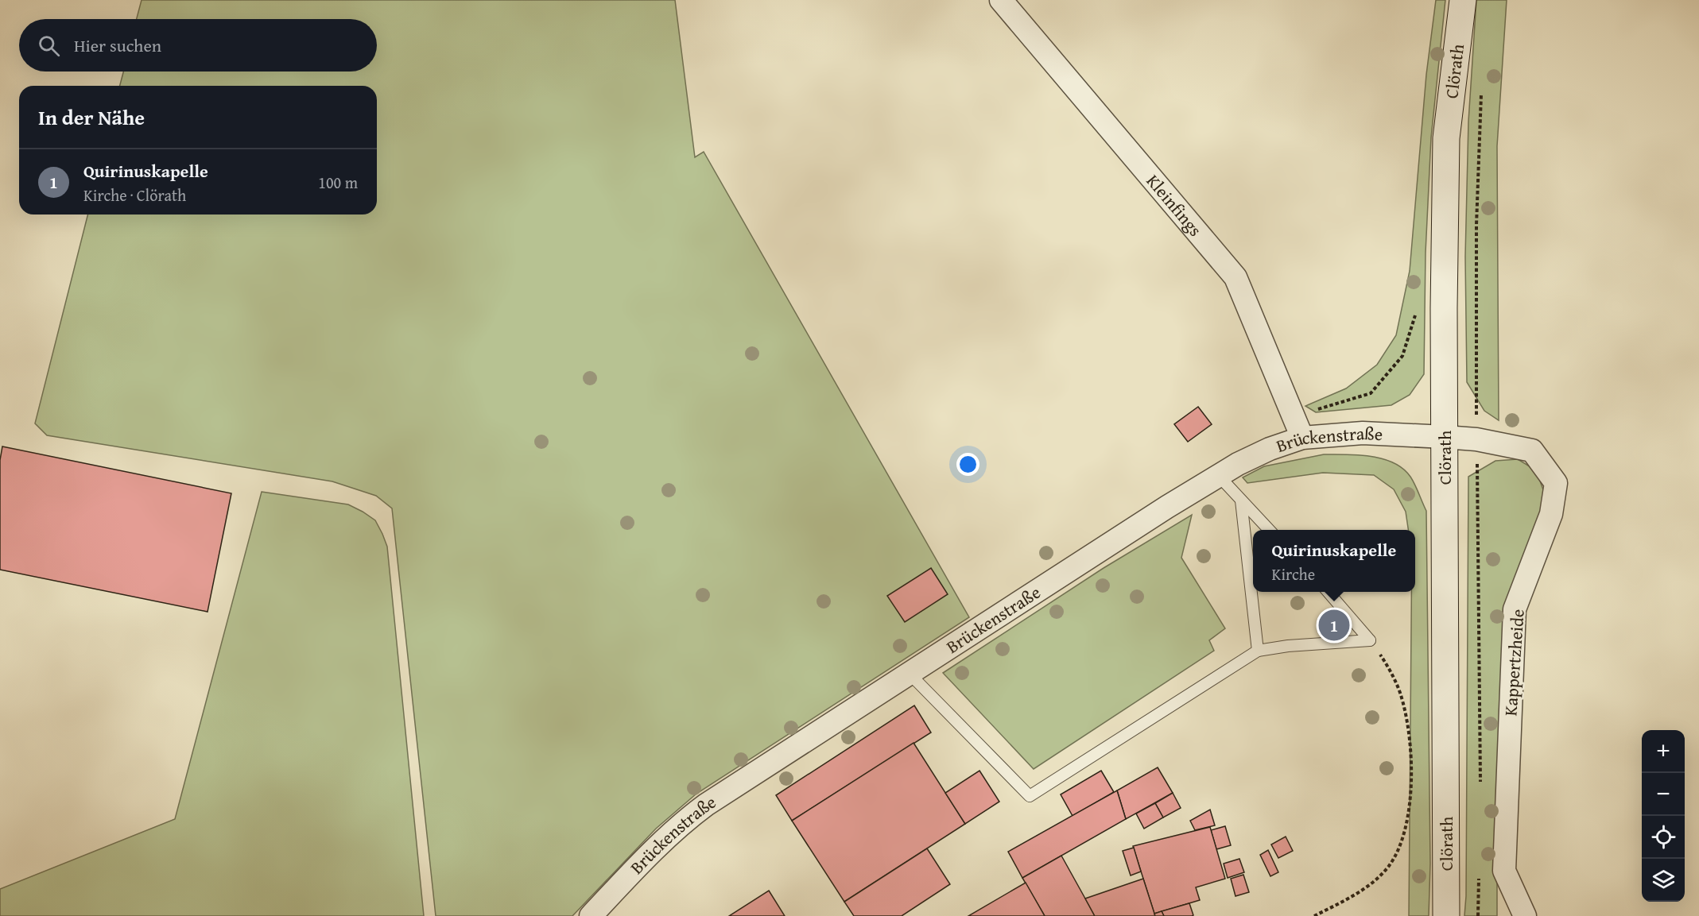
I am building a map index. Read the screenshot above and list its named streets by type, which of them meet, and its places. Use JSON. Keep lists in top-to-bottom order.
{
  "streets": {
    "main road": ["Clörath"],
    "street": ["Kleinfings", "Brückenstraße", "Kappertzheide"]
  },
  "crossings": [
    ["Clörath", "Brückenstraße"],
    ["Clörath", "Kappertzheide"],
    ["Kleinfings", "Brückenstraße"],
    ["Brückenstraße", "Kappertzheide"]
  ],
  "page": {
    "search": "Hier suchen",
    "heading": "In der Nähe",
    "list": [
      {
        "mark": "1",
        "name": "Quirinuskapelle",
        "note": "Kirche · Clörath",
        "value": "100 m"
      }
    ],
    "popup": ["Quirinuskapelle", "Kirche"],
    "pins": "1",
    "map_buttons": ["+", "−"]
  }
}
